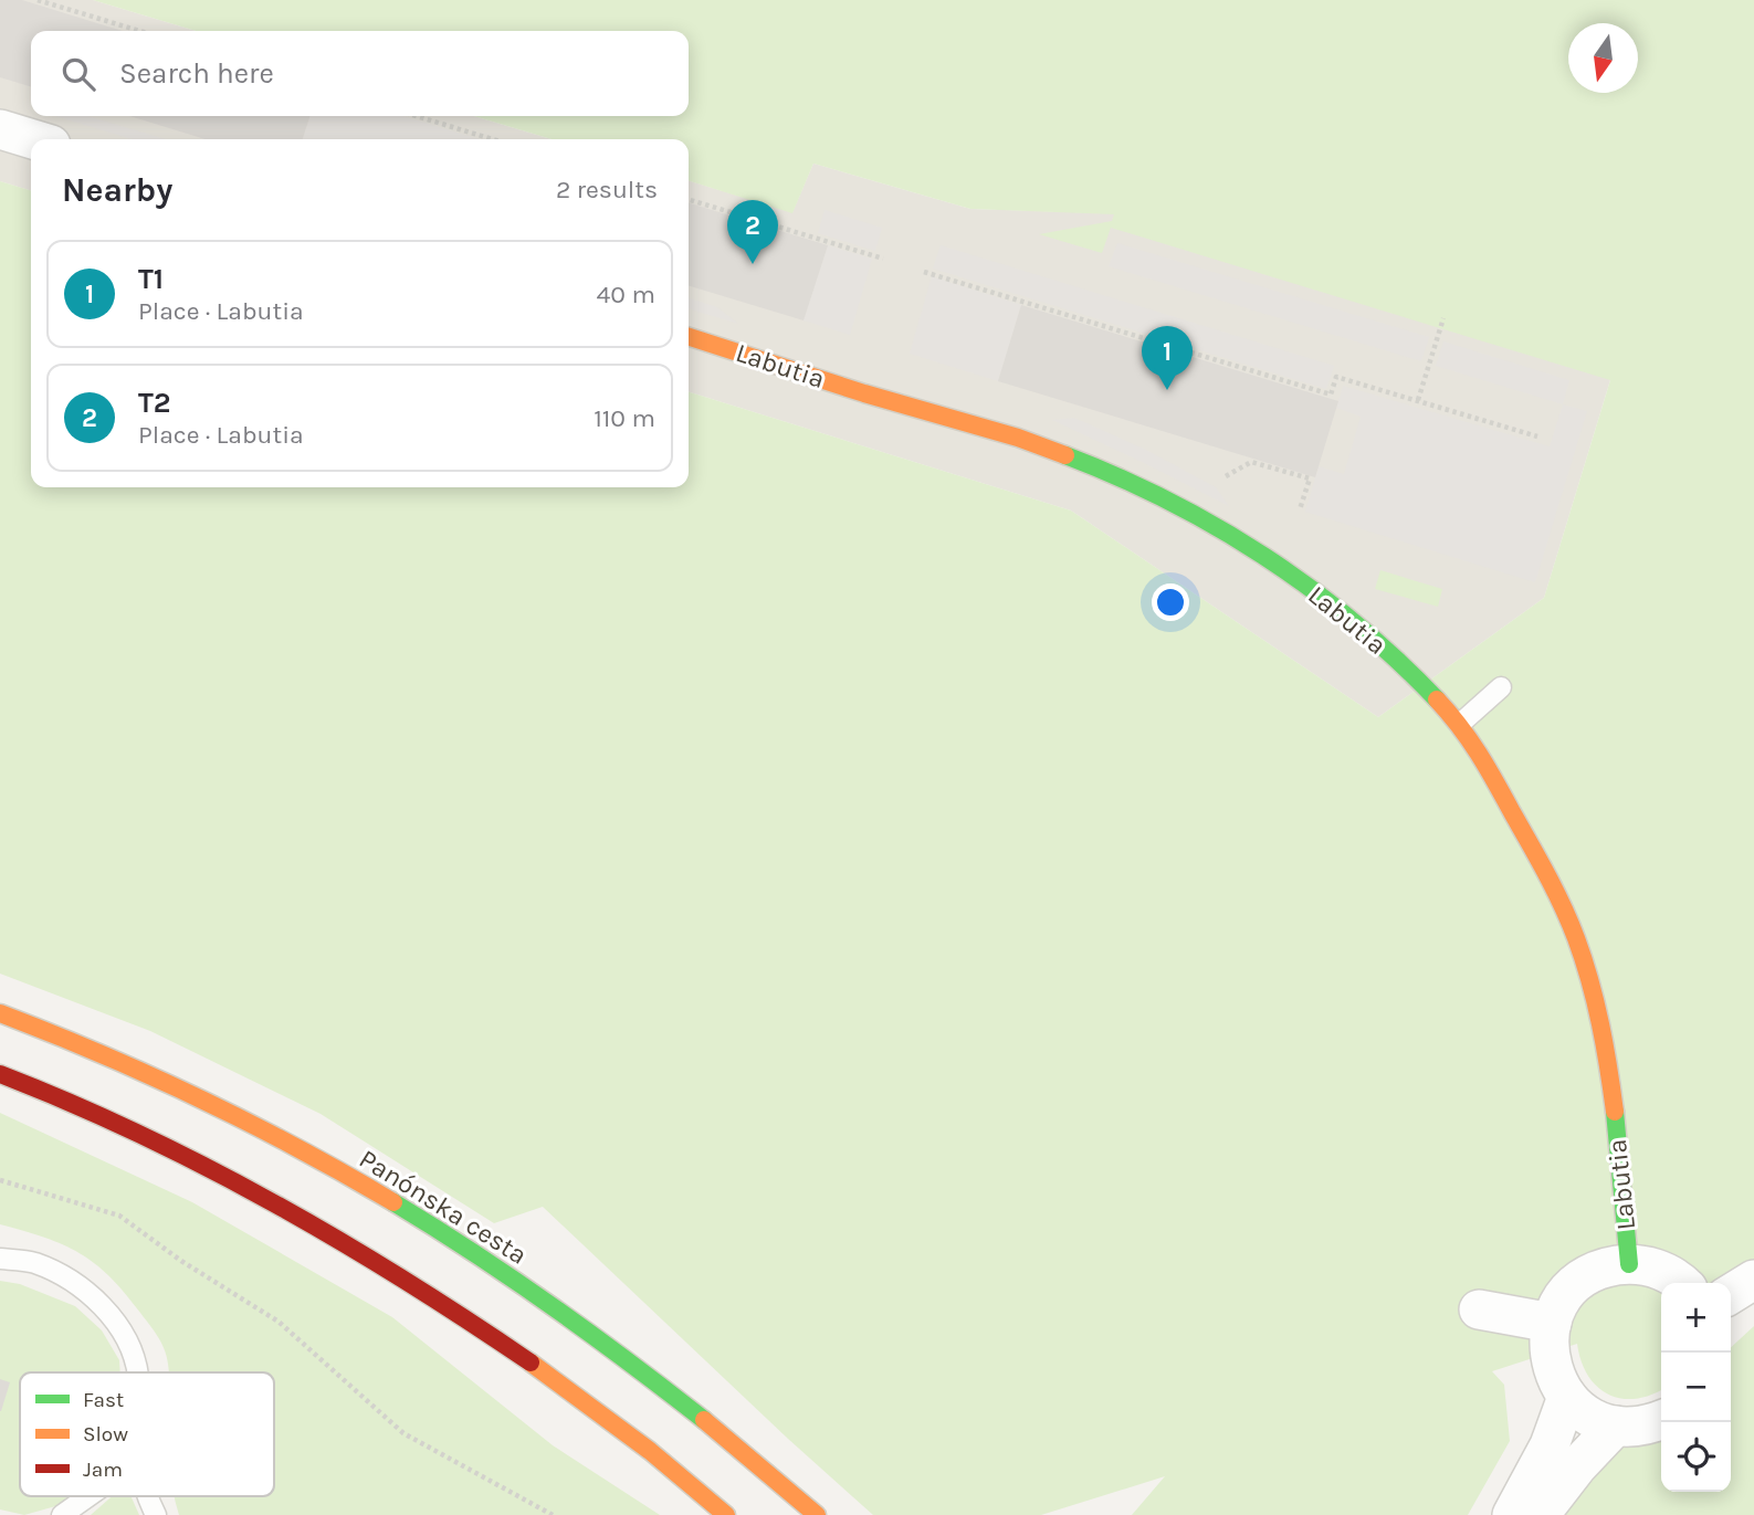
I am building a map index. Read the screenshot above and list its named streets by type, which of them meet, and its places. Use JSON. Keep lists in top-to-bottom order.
{
  "streets": {
    "main road": ["Labutia", "Panónska cesta"]
  },
  "legend": ["Fast", "Slow", "Jam"],
  "north": "bottom",
  "page": {
    "search": "Search here",
    "heading": ["Nearby", "2 results"],
    "pins": ["2", "1"],
    "list": [
      {
        "mark": "1",
        "name": "T1",
        "note": "Place · Labutia",
        "value": "40 m"
      },
      {
        "mark": "2",
        "name": "T2",
        "note": "Place · Labutia",
        "value": "110 m"
      }
    ],
    "map_buttons": ["+", "−"]
  }
}
